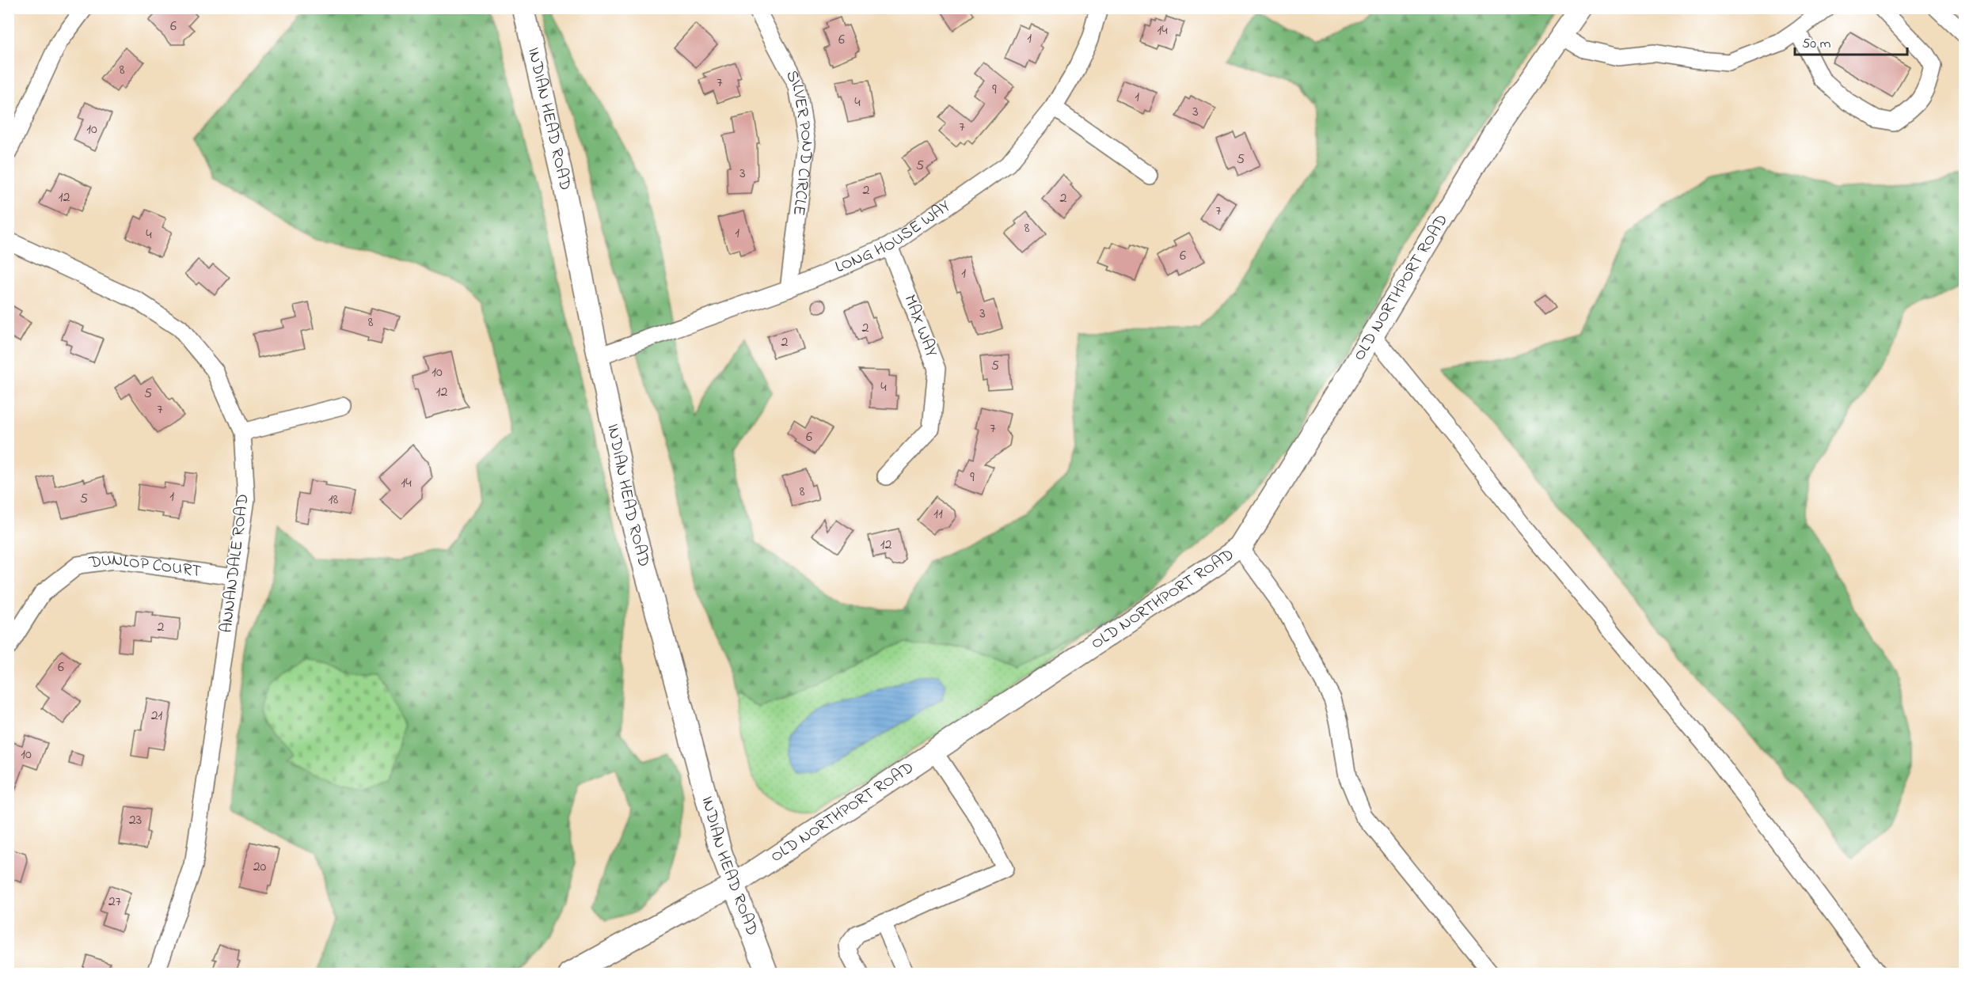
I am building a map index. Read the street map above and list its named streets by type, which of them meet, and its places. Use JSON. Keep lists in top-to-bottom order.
{
  "streets": {
    "main road": ["INDIAN HEAD ROAD", "OLD NORTHPORT ROAD"],
    "street": [
      "SILVER POND CIRCLE",
      "LONG HOUSE WAY",
      "MAX WAY",
      "ANNANDALE ROAD",
      "DUNLOP COURT"
    ]
  },
  "crossings": [
    ["INDIAN HEAD ROAD", "LONG HOUSE WAY"],
    ["INDIAN HEAD ROAD", "OLD NORTHPORT ROAD"],
    ["SILVER POND CIRCLE", "LONG HOUSE WAY"],
    ["LONG HOUSE WAY", "MAX WAY"],
    ["ANNANDALE ROAD", "DUNLOP COURT"]
  ],
  "house_numbers": [
    "6",
    "14",
    "1",
    "6",
    "8",
    "7",
    "9",
    "1",
    "4",
    "3",
    "7",
    "10",
    "5",
    "5",
    "3",
    "2",
    "12",
    "2",
    "7",
    "8",
    "1",
    "4",
    "6",
    "1",
    "3",
    "8",
    "2",
    "2",
    "5",
    "10",
    "4",
    "12",
    "5",
    "7",
    "7",
    "6",
    "9",
    "14",
    "8",
    "1",
    "5",
    "18",
    "11",
    "12",
    "2",
    "6",
    "21",
    "10",
    "23",
    "20",
    "27"
  ],
  "scale_bar": "50 m"
}
